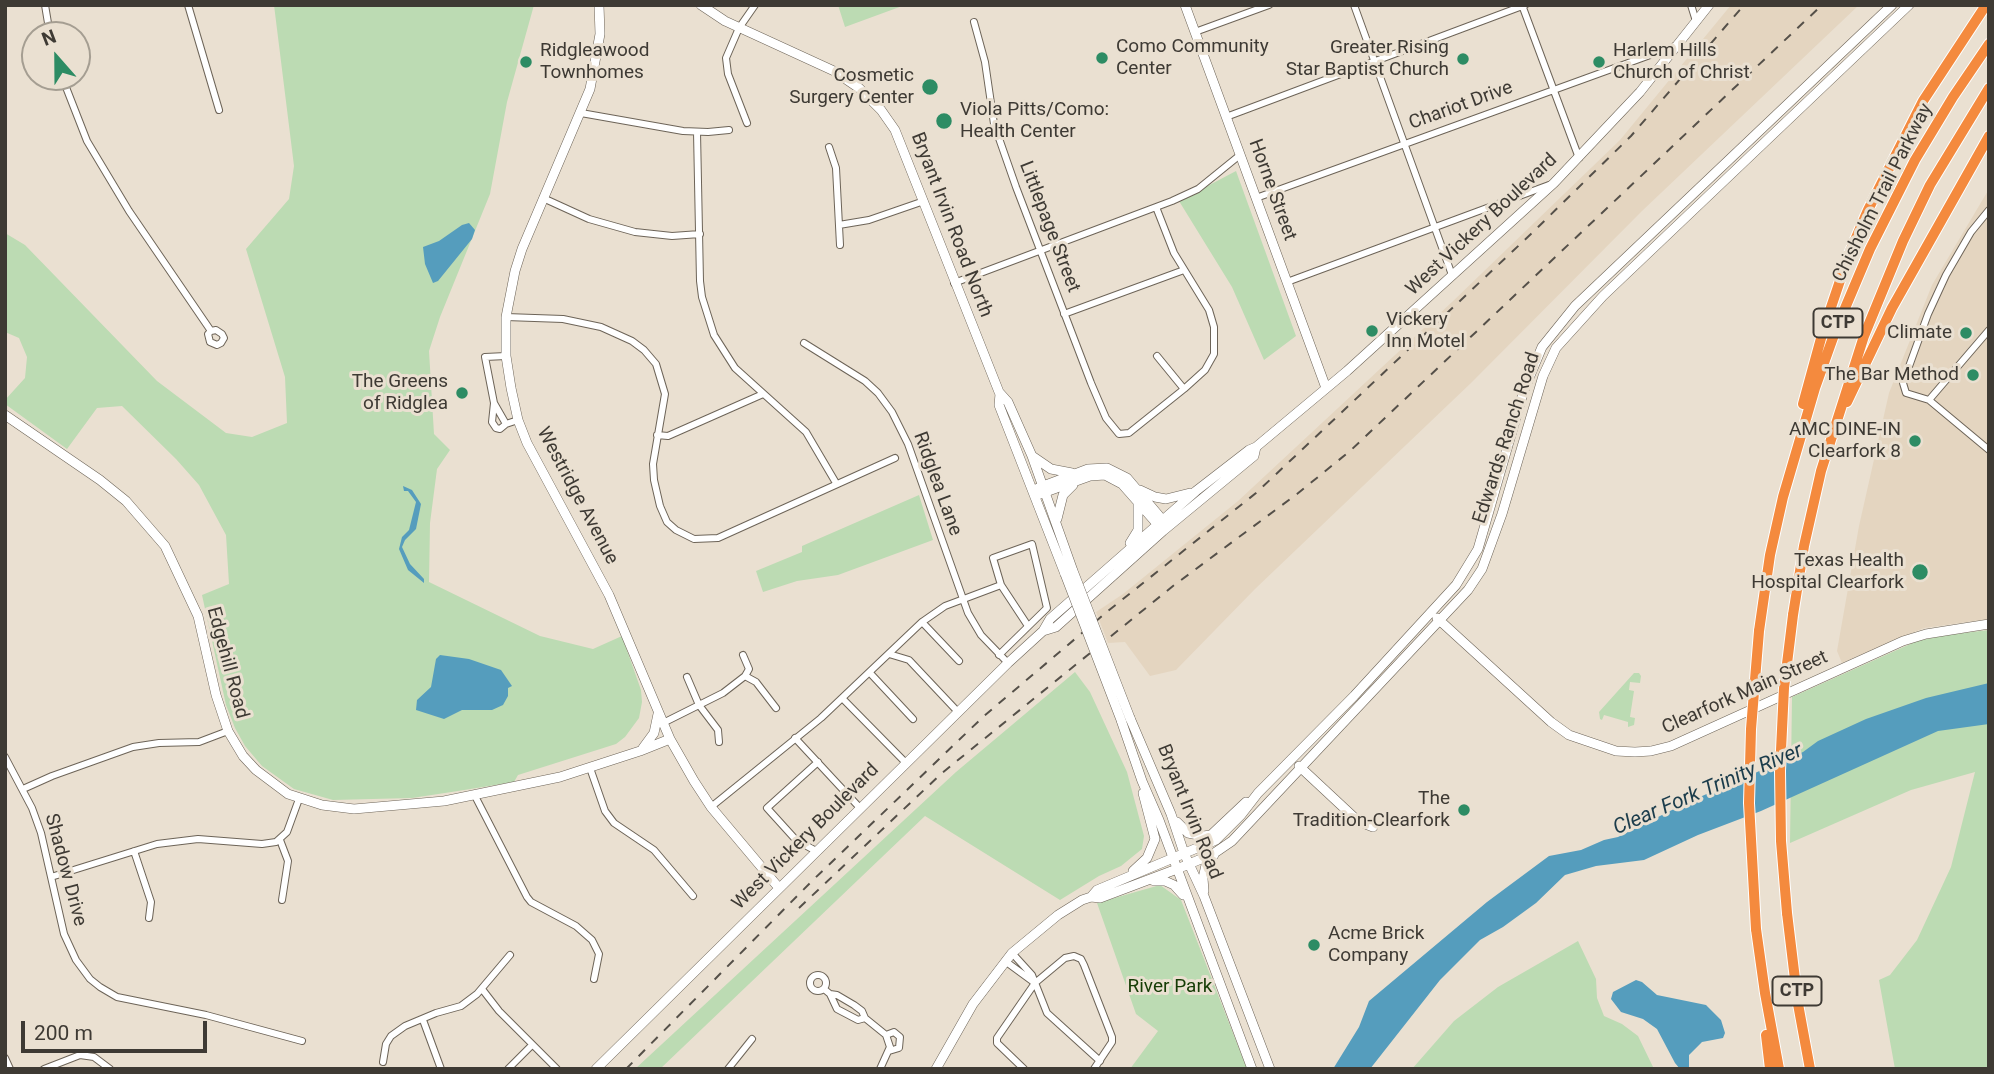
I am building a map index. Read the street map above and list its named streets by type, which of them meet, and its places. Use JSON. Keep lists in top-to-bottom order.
{
  "streets": {
    "highway": ["Chisholm Trail Parkway", "CTP"],
    "street": [
      "Chariot Drive",
      "Horne Street",
      "Bryant Irvin Road North",
      "West Vickery Boulevard",
      "Littlepage Street",
      "Edwards Ranch Road",
      "Ridglea Lane",
      "Westridge Avenue",
      "Edgehill Road",
      "Clearfork Main Street",
      "Bryant Irvin Road",
      "Shadow Drive"
    ]
  },
  "crossings": [
    ["Chariot Drive", "Horne Street"],
    ["Chariot Drive", "West Vickery Boulevard"],
    ["Horne Street", "West Vickery Boulevard"],
    ["Bryant Irvin Road North", "Bryant Irvin Road"],
    ["West Vickery Boulevard", "Ridglea Lane"],
    ["West Vickery Boulevard", "Westridge Avenue"],
    ["Edwards Ranch Road", "Clearfork Main Street"],
    ["Edwards Ranch Road", "Bryant Irvin Road"],
    ["Westridge Avenue", "Edgehill Road"]
  ],
  "water": ["Clear Fork Trinity River"],
  "parks": ["River Park"],
  "places": [
    "Como Community Center",
    "Greater Rising Star Baptist Church",
    "Ridgleawood Townhomes",
    "Harlem Hills Church of Christ",
    "Cosmetic Surgery Center",
    "Viola Pitts/Como: Health Center",
    "Vickery Inn Motel",
    "Climate",
    "The Bar Method",
    "The Greens of Ridglea",
    "AMC DINE-IN Clearfork 8",
    "Texas Health Hospital Clearfork",
    "The Tradition-Clearfork",
    "Acme Brick Company"
  ],
  "scale_bar": "200 m",
  "north": "top"
}
